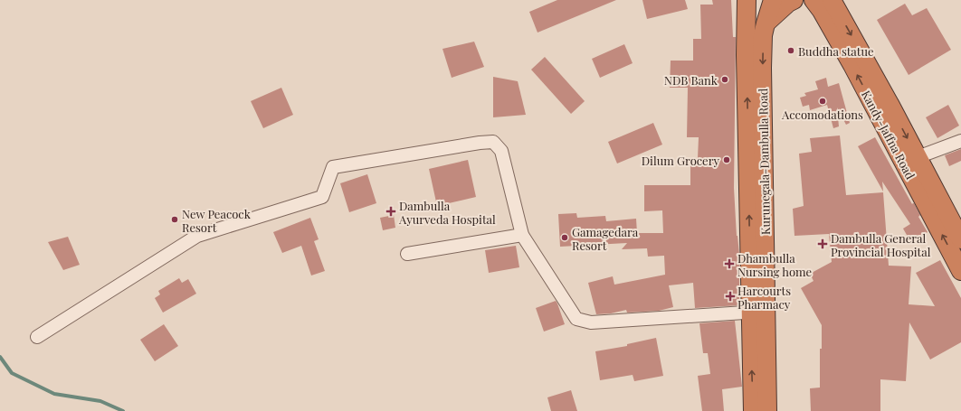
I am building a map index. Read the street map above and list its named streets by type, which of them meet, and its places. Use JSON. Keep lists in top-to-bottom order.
{
  "streets": {
    "highway": ["Kandy-Jaffna Road", "Kurunegala-Dambulla Road"]
  },
  "places": {
    "other": [
      "Buddha statue",
      "NDB Bank",
      "Accomodations",
      "Dilum Grocery",
      "New Peacock Resort",
      "Gamagedara Resort"
    ],
    "health": [
      "Dambulla Ayurveda Hospital",
      "Dambulla General Provincial Hospital",
      "Dhambulla Nursing home",
      "Harcourts Pharmacy"
    ]
  }
}
